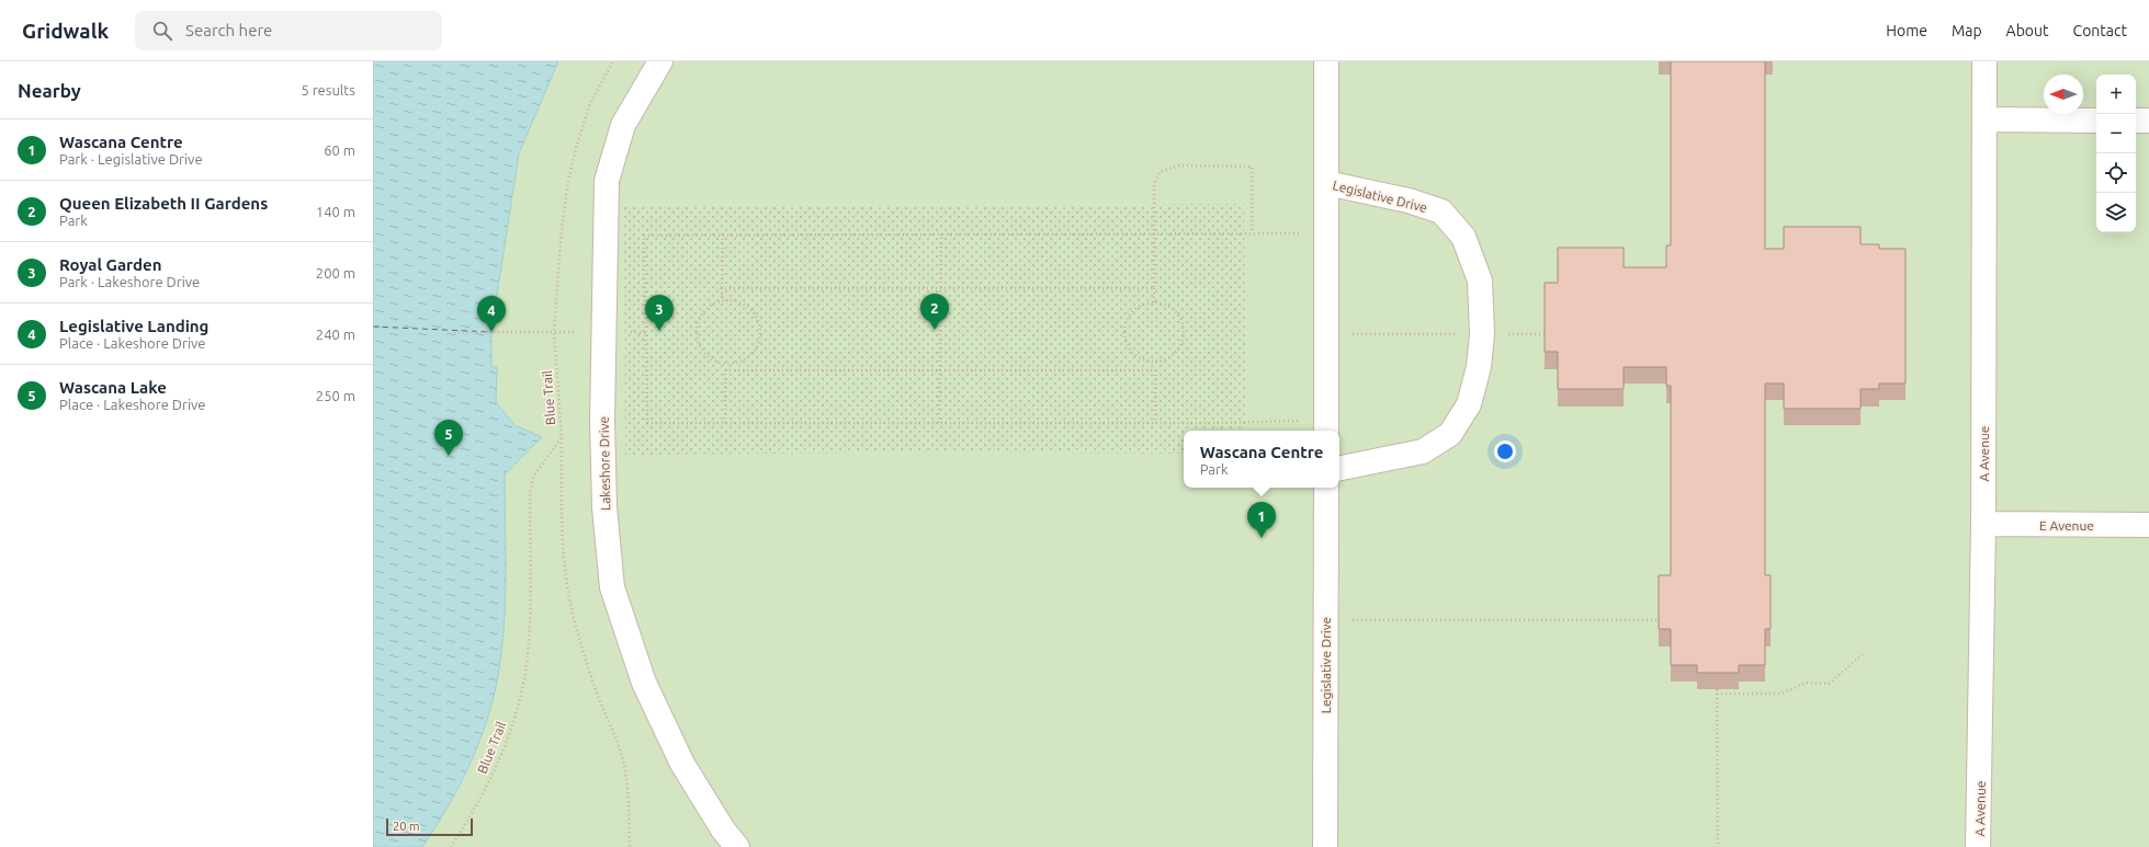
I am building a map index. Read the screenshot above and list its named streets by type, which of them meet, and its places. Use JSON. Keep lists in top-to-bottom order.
{
  "streets": {
    "street": [
      "Legislative Drive",
      "A Avenue",
      "Lakeshore Drive",
      "E Avenue"
    ],
    "path": ["Blue Trail"]
  },
  "crossings": [
    ["A Avenue", "E Avenue"]
  ],
  "scale_bar": "20 m",
  "north": "left",
  "page": {
    "header": "Gridwalk",
    "search": "Search here",
    "nav": [
      "Home",
      "Map",
      "About",
      "Contact"
    ],
    "heading": ["Nearby", "5 results"],
    "map_buttons": ["+", "−"],
    "list": [
      {
        "mark": "1",
        "name": "Wascana Centre",
        "note": "Park · Legislative Drive",
        "value": "60 m"
      },
      {
        "mark": "2",
        "name": "Queen Elizabeth II Gardens",
        "note": "Park",
        "value": "140 m"
      },
      {
        "mark": "3",
        "name": "Royal Garden",
        "note": "Park · Lakeshore Drive",
        "value": "200 m"
      },
      {
        "mark": "4",
        "name": "Legislative Landing",
        "note": "Place · Lakeshore Drive",
        "value": "240 m"
      },
      {
        "mark": "5",
        "name": "Wascana Lake",
        "note": "Place · Lakeshore Drive",
        "value": "250 m"
      }
    ],
    "pins": [
      "2",
      "3",
      "4",
      "5",
      "1"
    ],
    "popup": ["Wascana Centre", "Park"],
    "scale": "20 m"
  }
}
